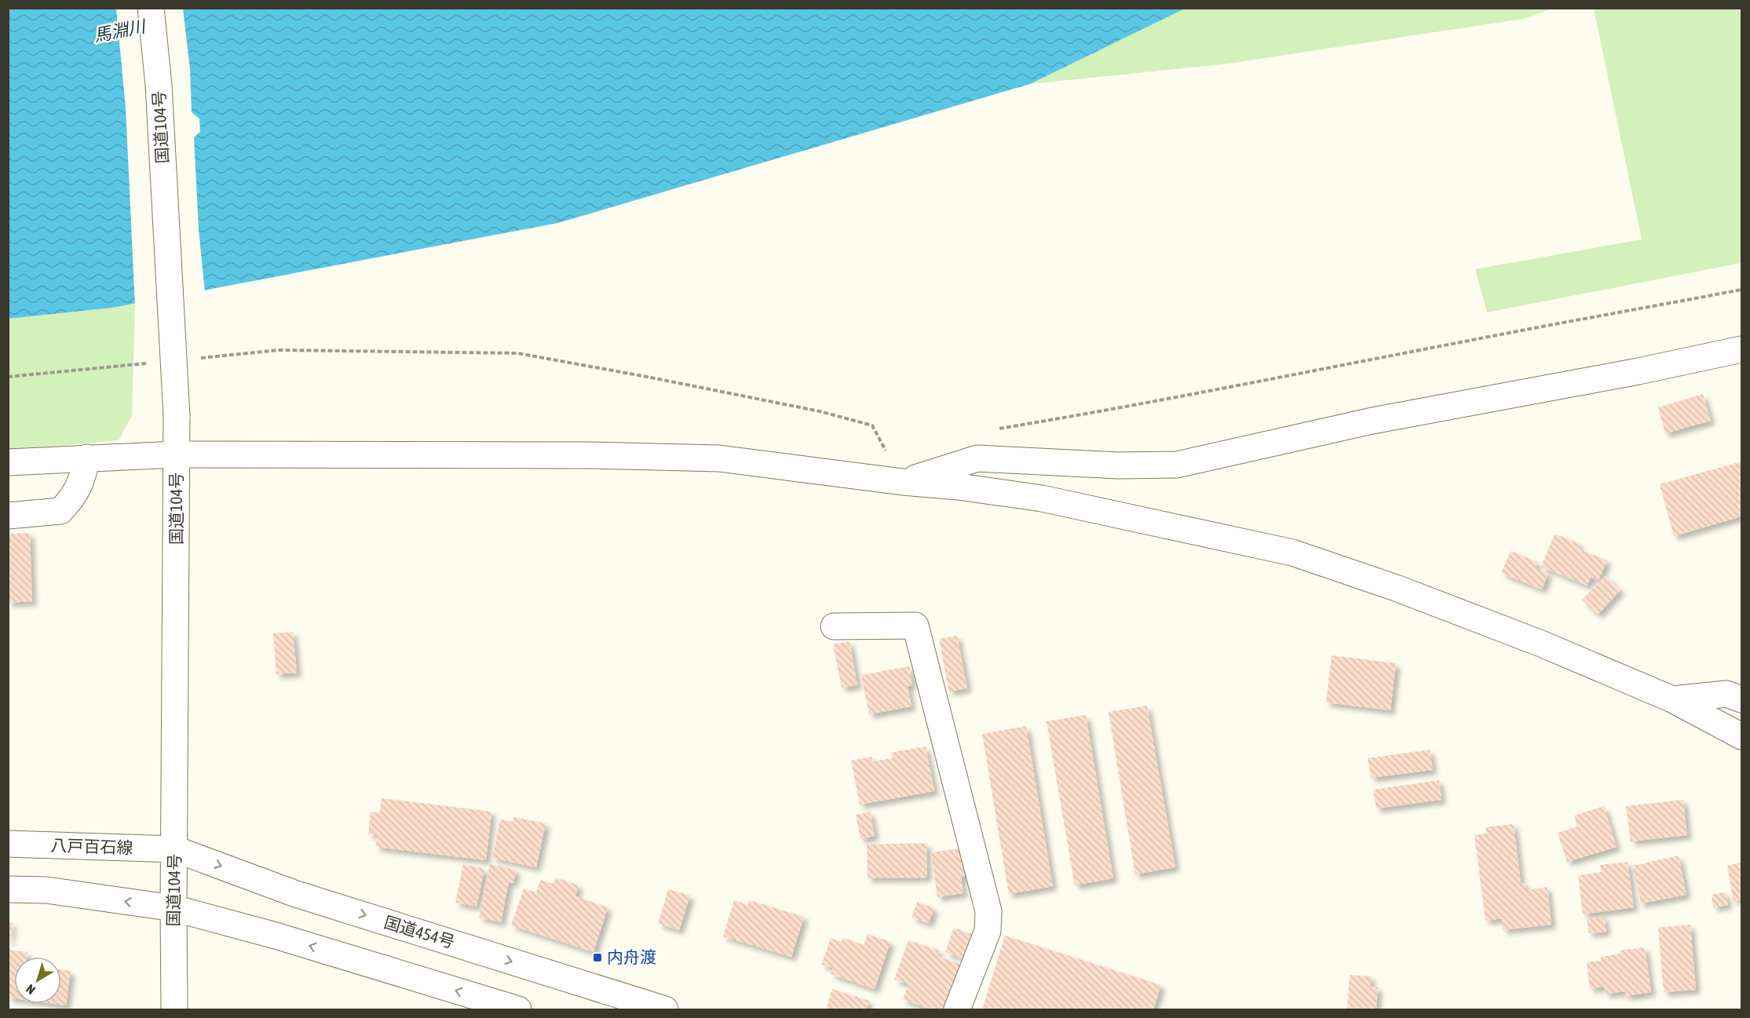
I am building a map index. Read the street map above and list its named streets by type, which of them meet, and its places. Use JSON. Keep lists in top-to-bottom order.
{
  "streets": {
    "main road": ["国道104号", "八戸百石線", "国道454号"]
  },
  "crossings": [
    ["国道104号", "八戸百石線"],
    ["国道104号", "国道454号"],
    ["八戸百石線", "国道454号"]
  ],
  "water": ["馬淵川"],
  "places": {
    "transit": ["内舟渡"]
  },
  "north": "bottom left"
}
